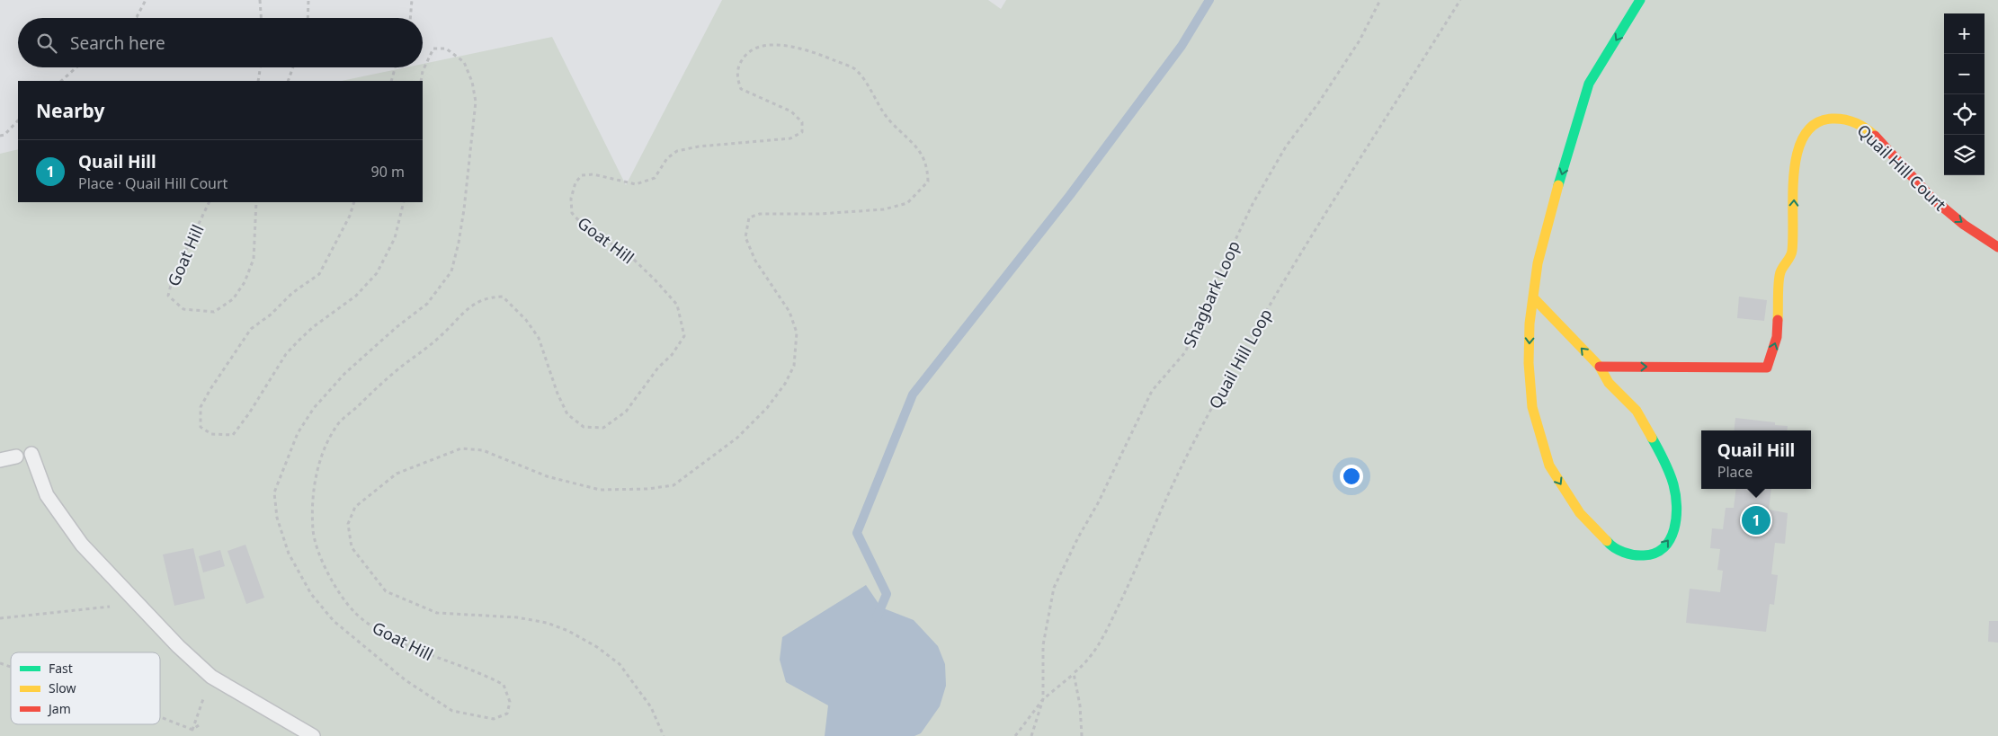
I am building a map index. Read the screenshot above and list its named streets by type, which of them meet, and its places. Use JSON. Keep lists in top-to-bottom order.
{
  "streets": {
    "street": ["Quail Hill Court"],
    "path": ["Goat Hill", "Shagbark Loop", "Quail Hill Loop"]
  },
  "legend": ["Fast", "Slow", "Jam"],
  "page": {
    "map_buttons": ["+", "−"],
    "search": "Search here",
    "heading": "Nearby",
    "list": [
      {
        "mark": "1",
        "name": "Quail Hill",
        "note": "Place · Quail Hill Court",
        "value": "90 m"
      }
    ],
    "popup": ["Quail Hill", "Place"],
    "pins": "1"
  }
}
